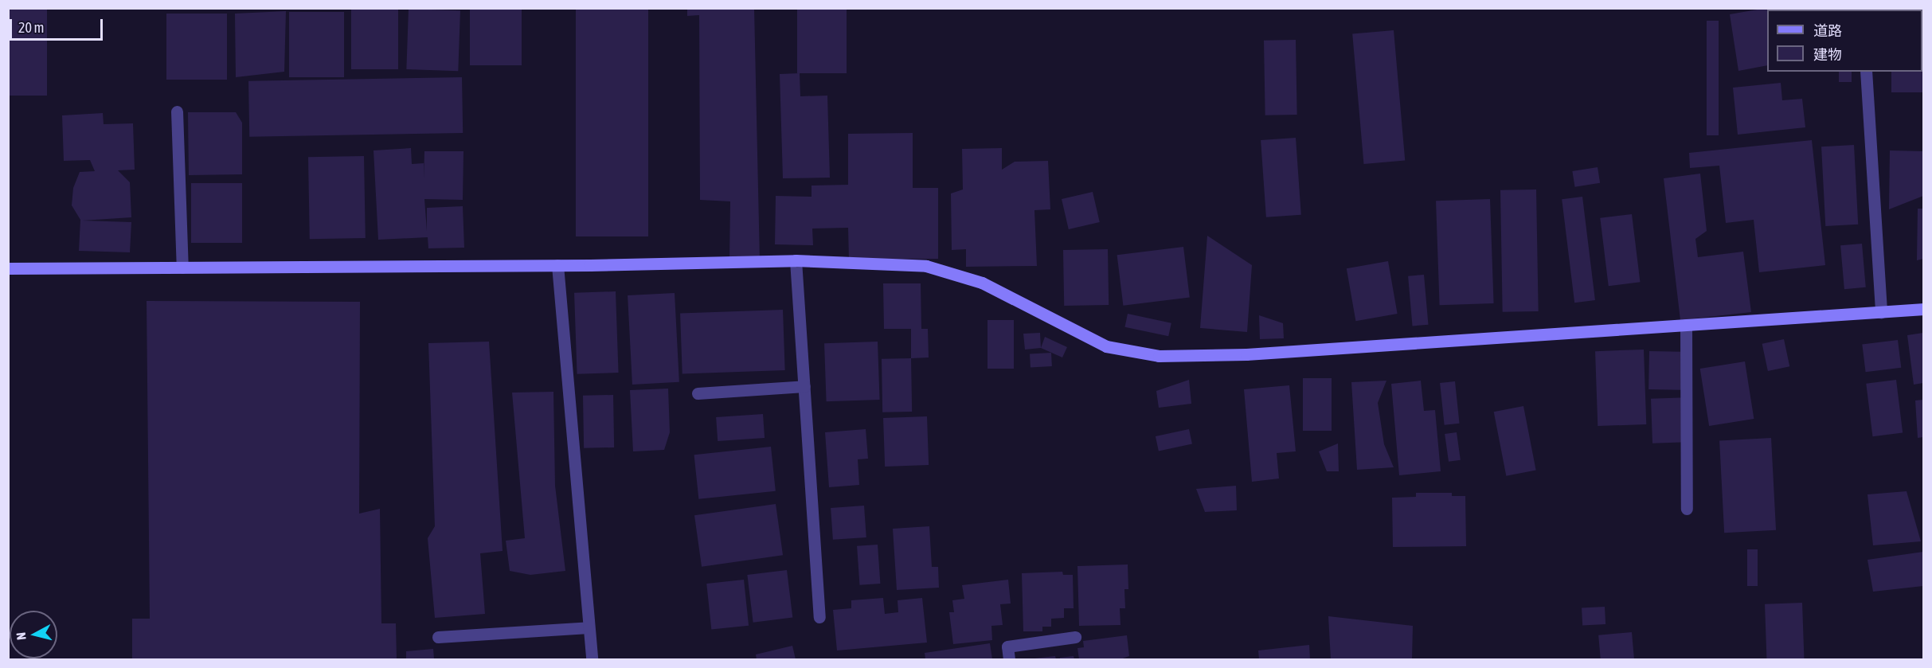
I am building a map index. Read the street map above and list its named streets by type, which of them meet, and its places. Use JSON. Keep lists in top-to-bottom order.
{
  "legend": ["道路", "建物"],
  "scale_bar": "20 m",
  "north": "left"
}
